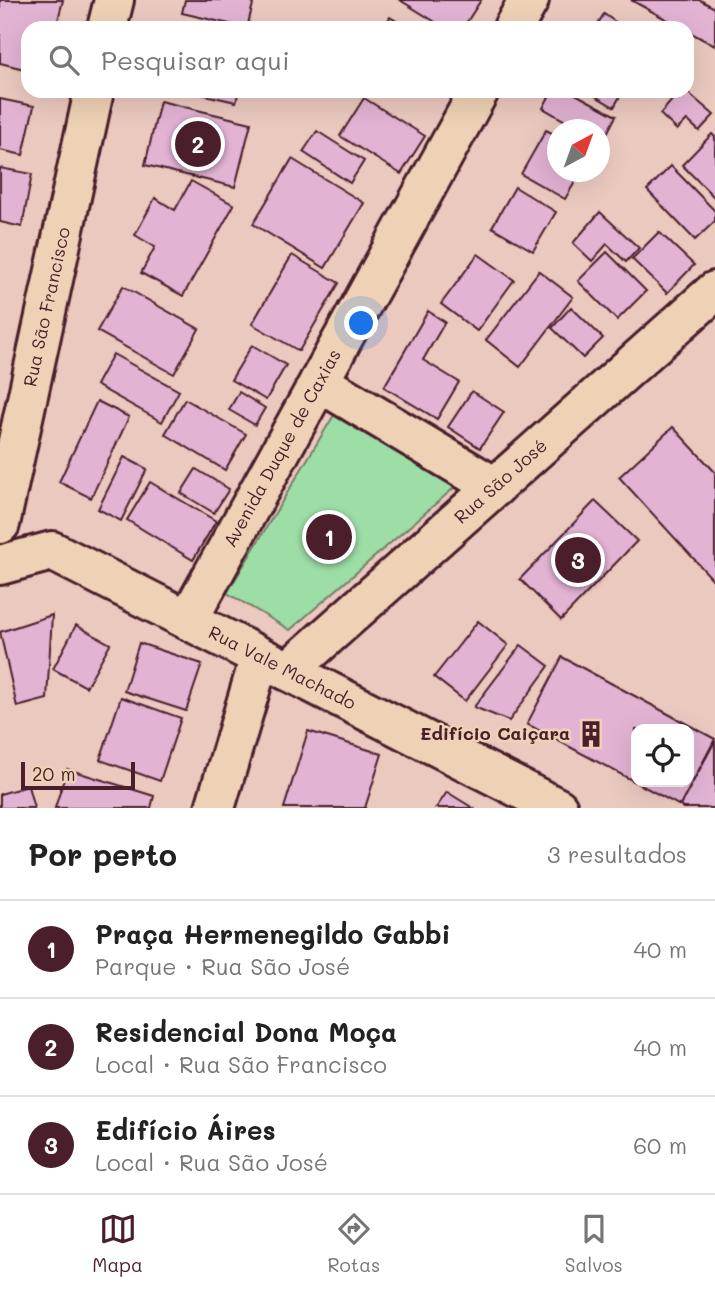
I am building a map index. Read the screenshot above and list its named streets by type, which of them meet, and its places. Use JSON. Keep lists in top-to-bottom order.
{
  "streets": {
    "street": [
      "Rua São Francisco",
      "Avenida Duque de Caxias",
      "Rua São José",
      "Rua Vale Machado"
    ]
  },
  "crossings": [
    ["Avenida Duque de Caxias", "Rua Vale Machado"],
    ["Rua São José", "Rua Vale Machado"]
  ],
  "places": {
    "building": ["Edifício Caiçara"]
  },
  "scale_bar": "20 m",
  "north": "top right",
  "page": {
    "search": "Pesquisar aqui",
    "pins": ["2", "1", "3"],
    "scale": "20 m",
    "heading": ["Por perto", "3 resultados"],
    "list": [
      {
        "mark": "1",
        "name": "Praça Hermenegildo Gabbi",
        "note": "Parque · Rua São José",
        "value": "40 m"
      },
      {
        "mark": "2",
        "name": "Residencial Dona Moça",
        "note": "Local · Rua São Francisco",
        "value": "40 m"
      },
      {
        "mark": "3",
        "name": "Edifício Áires",
        "note": "Local · Rua São José",
        "value": "60 m"
      }
    ],
    "nav": ["Mapa", "Rotas", "Salvos"]
  }
}
